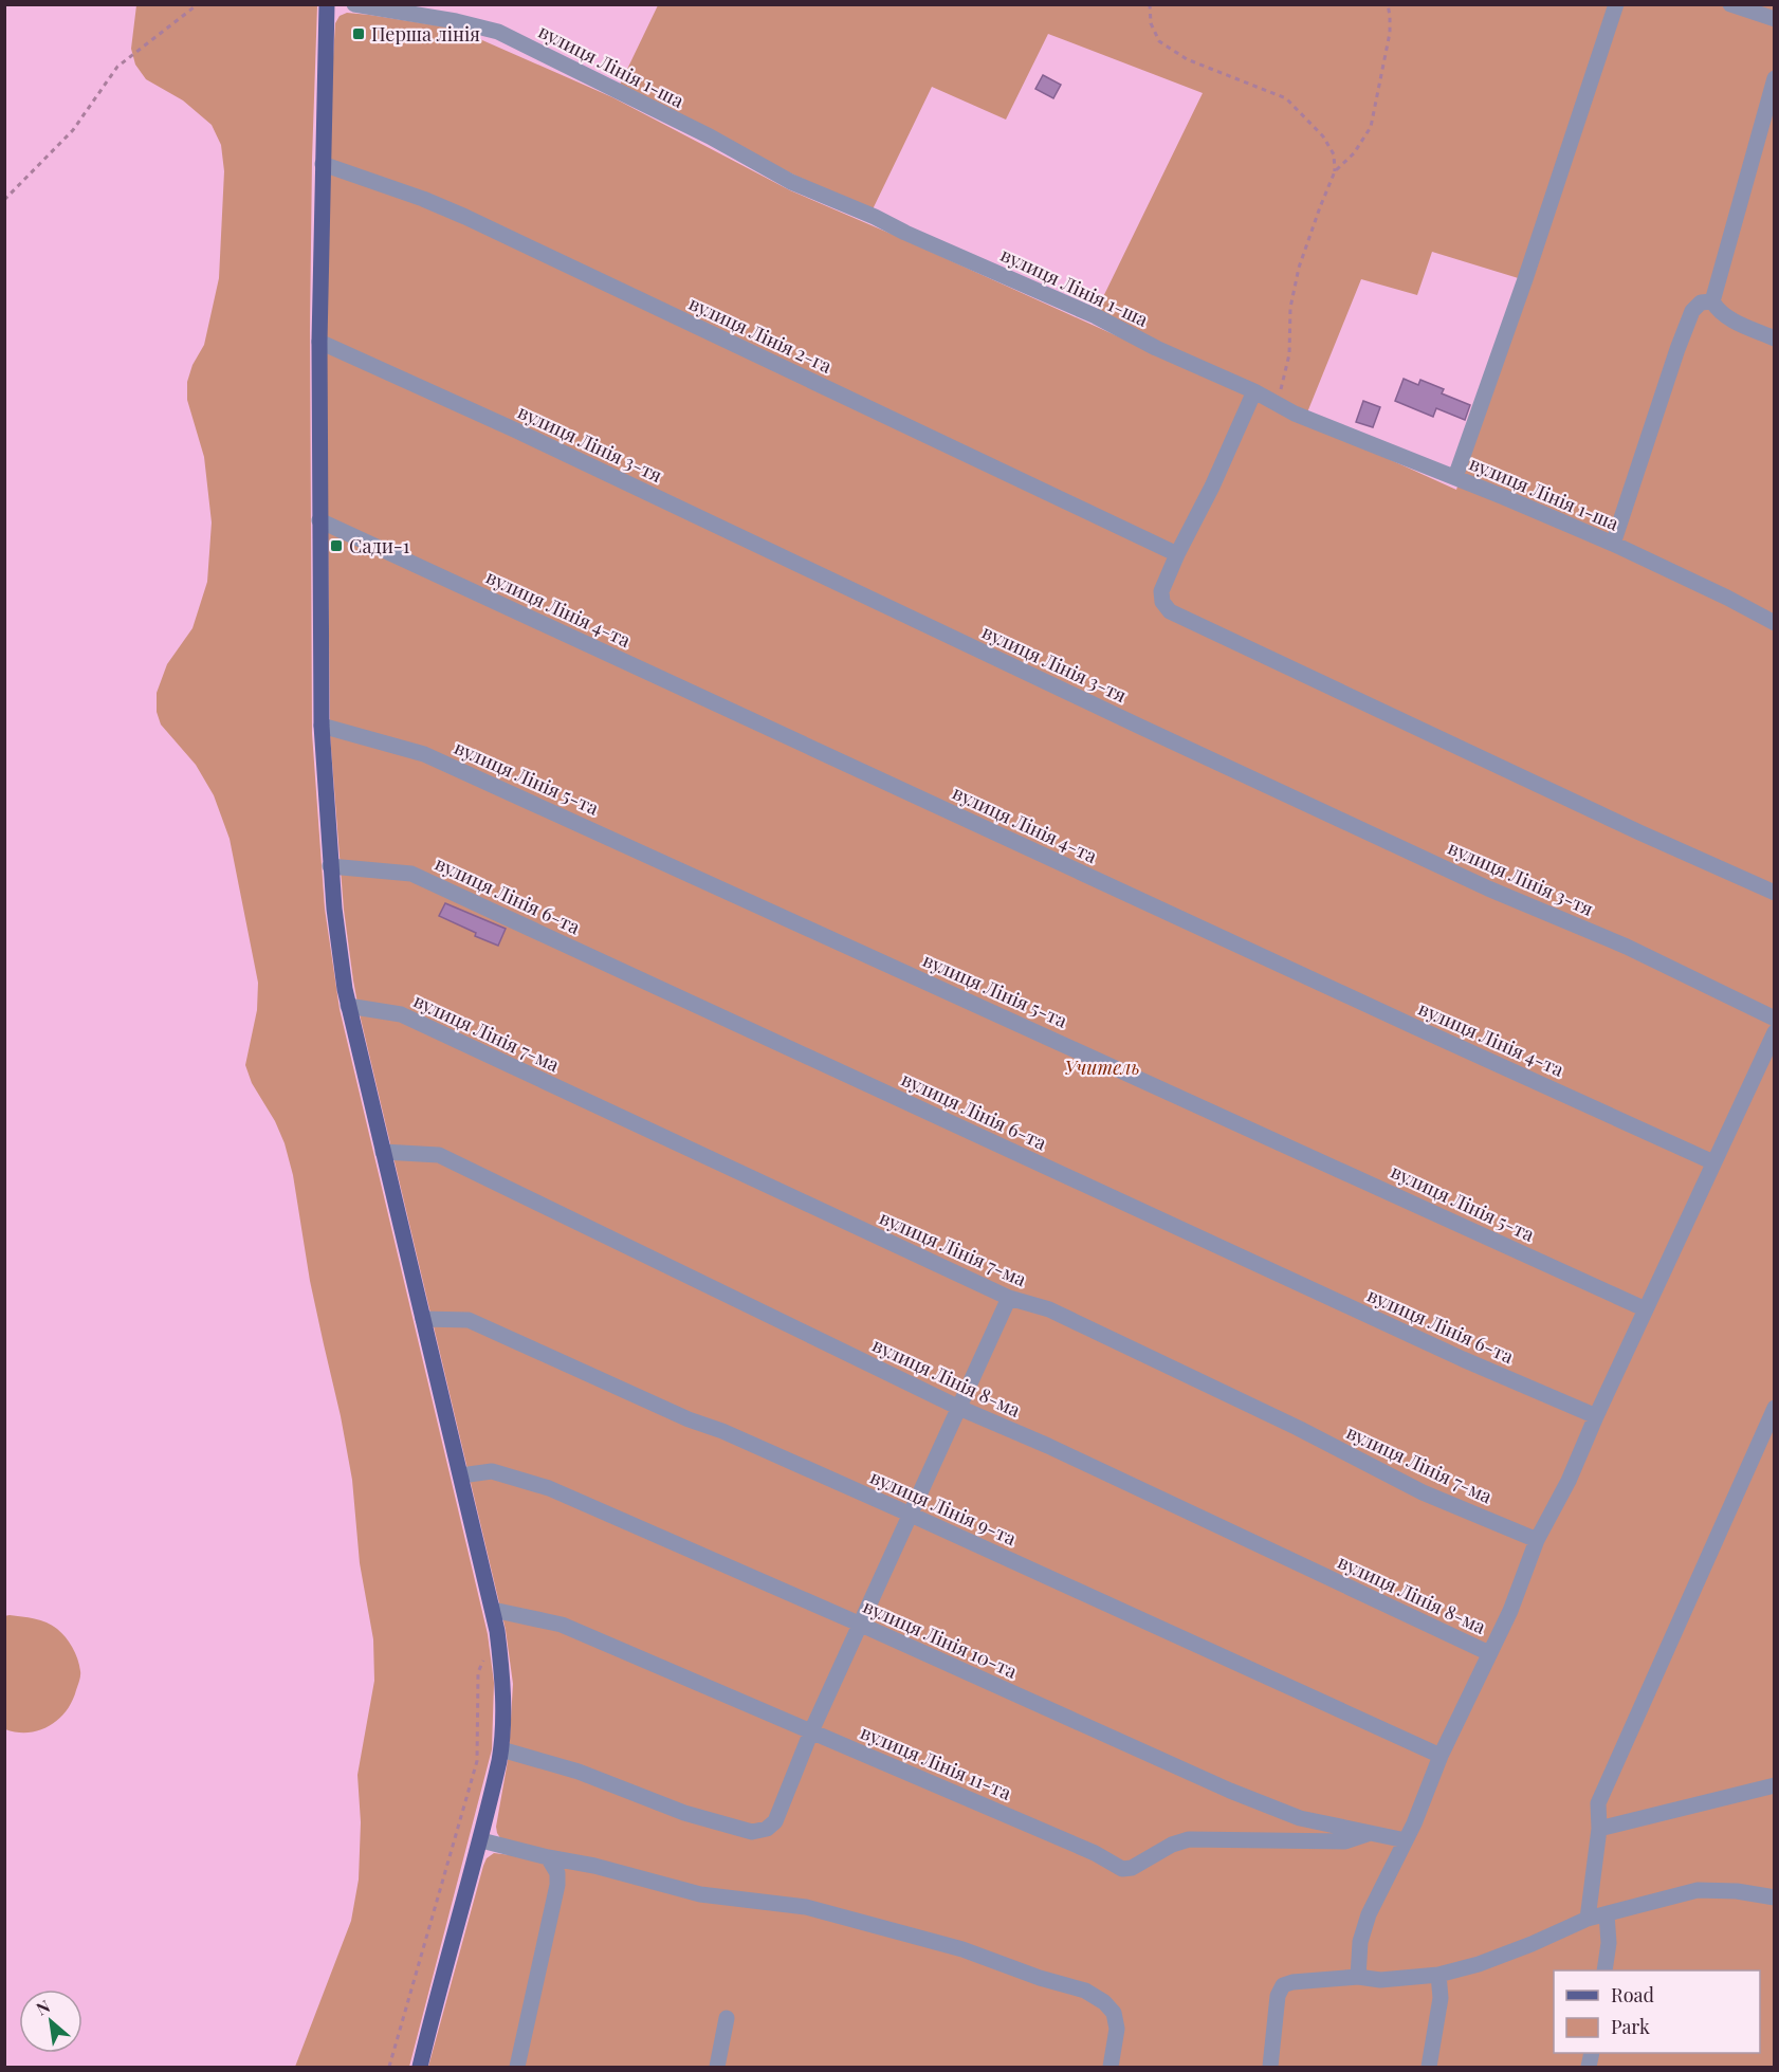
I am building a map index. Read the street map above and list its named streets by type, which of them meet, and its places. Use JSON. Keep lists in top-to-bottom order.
{
  "streets": {
    "lane": [
      "вулиця Лінія 1-ша",
      "вулиця Лінія 2-га",
      "вулиця Лінія 3-тя",
      "вулиця Лінія 4-та",
      "вулиця Лінія 5-та",
      "вулиця Лінія 6-та",
      "вулиця Лінія 7-ма",
      "вулиця Лінія 8-ма",
      "вулиця Лінія 9-та",
      "вулиця Лінія 10-та",
      "вулиця Лінія 11-та"
    ]
  },
  "crossings": [
    ["вулиця Лінія 10-та", "вулиця Лінія 11-та"]
  ],
  "parks": ["Учитель"],
  "places": {
    "transit": ["Перша лінія", "Сади-1"]
  },
  "legend": ["Road", "Park"],
  "north": "top left"
}
